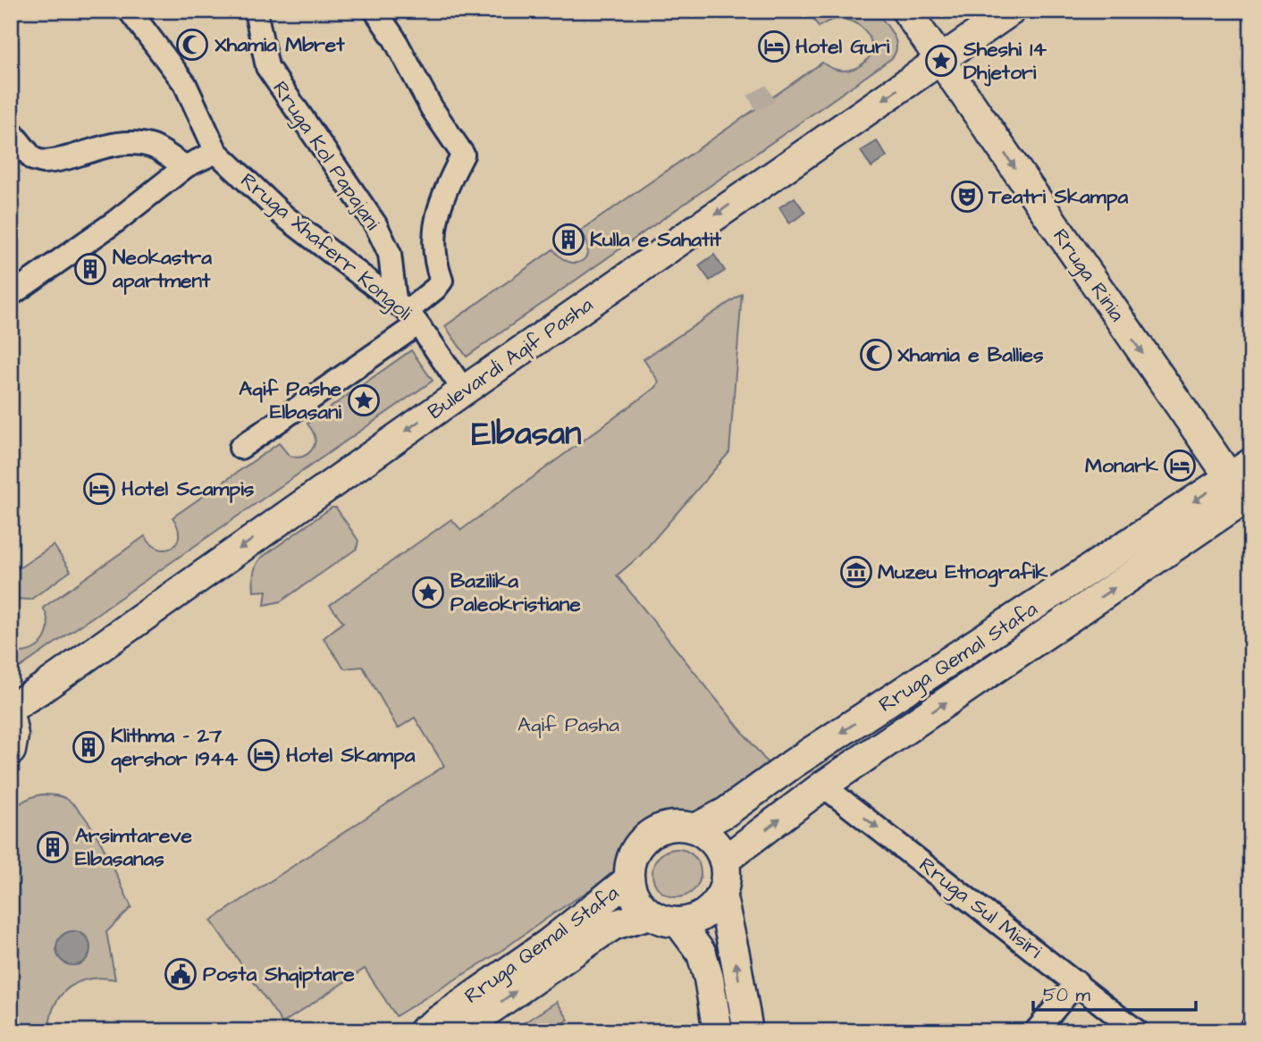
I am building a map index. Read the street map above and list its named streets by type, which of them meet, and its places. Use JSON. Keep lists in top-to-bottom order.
{
  "streets": {
    "main road": ["Rruga Rinia", "Bulevardi Aqif Pasha", "Rruga Qemal Stafa"],
    "street": ["Rruga Kol Papajani", "Rruga Xhaferr Kongoli", "Rruga Sul Misiri"]
  },
  "crossings": [
    ["Rruga Kol Papajani", "Rruga Xhaferr Kongoli"],
    ["Rruga Xhaferr Kongoli", "Bulevardi Aqif Pasha"],
    ["Rruga Rinia", "Bulevardi Aqif Pasha"],
    ["Rruga Rinia", "Rruga Qemal Stafa"],
    ["Rruga Qemal Stafa", "Rruga Sul Misiri"]
  ],
  "one_way": ["Rruga Rinia", "Bulevardi Aqif Pasha", "Rruga Sul Misiri"],
  "districts": ["Elbasan"],
  "parks": ["Aqif Pasha"],
  "places": {
    "mosque": ["Xhamia Mbret", "Xhamia e Ballies"],
    "hotel": [
      "Hotel Guri",
      "Monark",
      "Hotel Scampis",
      "Hotel Skampa"
    ],
    "place": ["Sheshi 14 Dhjetori", "Aqif Pashe Elbasani", "Bazilika Paleokristiane"],
    "theatre": ["Teatri Skampa"],
    "building": [
      "Kulla e Sahatit",
      "Neokastra apartment",
      "Klithma - 27 qershor 1944",
      "Arsimtareve Elbasanas"
    ],
    "museum": ["Muzeu Etnografik"],
    "public building": ["Posta Shqiptare"]
  },
  "scale_bar": "50 m"
}
